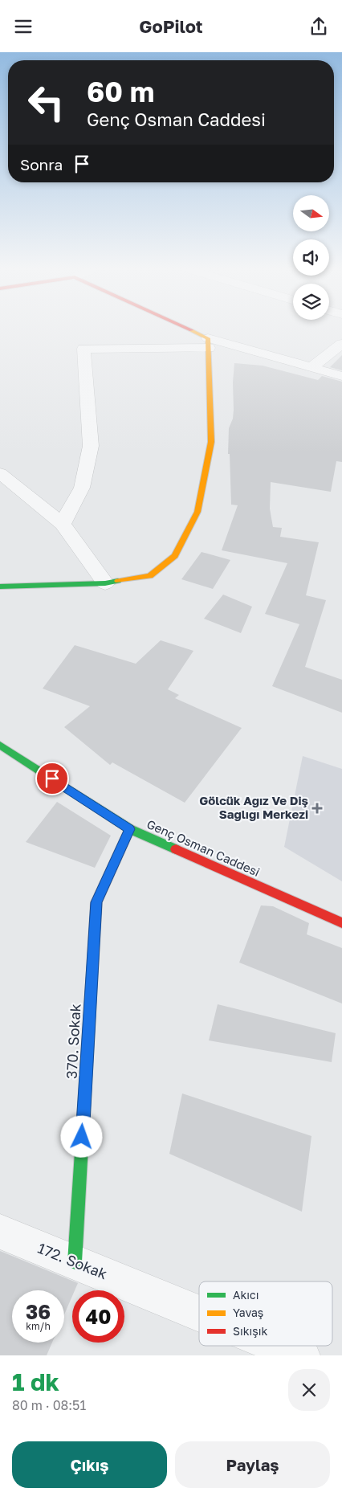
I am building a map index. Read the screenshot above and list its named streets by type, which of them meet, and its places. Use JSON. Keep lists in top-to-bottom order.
{
  "streets": {
    "street": ["Genç Osman Caddesi", "370. Sokak", "172. Sokak"]
  },
  "crossings": [
    ["Genç Osman Caddesi", "370. Sokak"],
    ["370. Sokak", "172. Sokak"]
  ],
  "places": {
    "health": ["Gölcük Ağız Ve Diş Sağlığı Merkezi"]
  },
  "legend": ["Akıcı", "Yavaş", "Sıkışık"],
  "north": "right",
  "page": {
    "header": "GoPilot",
    "turn": ["60 m", "Genç Osman Caddesi"],
    "then": "Sonra",
    "speed": "36 km/h",
    "limit": "40",
    "heading": ["1 dk", "80 m · 08:51"],
    "buttons": ["Çıkış", "Paylaş"]
  }
}
